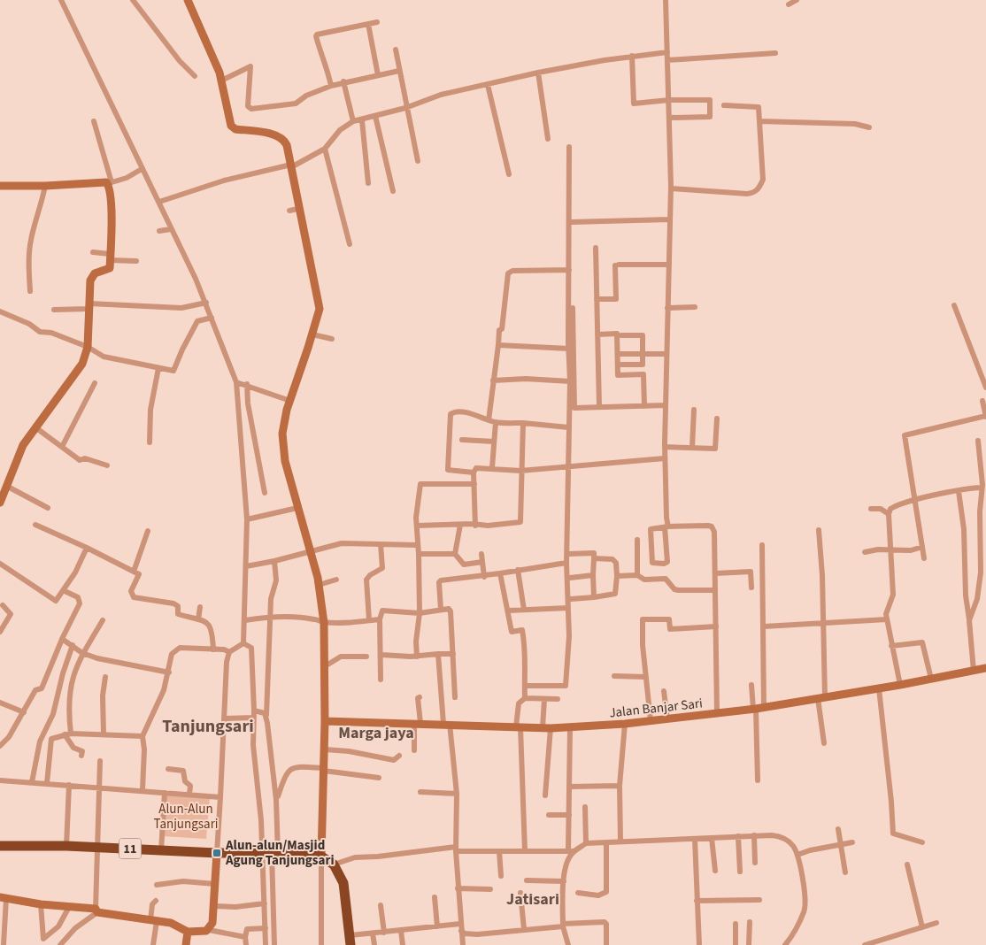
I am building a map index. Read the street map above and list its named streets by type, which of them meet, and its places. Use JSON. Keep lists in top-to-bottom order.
{
  "streets": {
    "highway": ["11"],
    "street": ["Jalan Banjar Sari"]
  },
  "districts": ["Tanjungsari", "Marga jaya", "Jatisari"],
  "parks": ["Alun-Alun Tanjungsari"],
  "places": {
    "transit": ["Alun-alun/Masjid Agung Tanjungsari"]
  }
}
